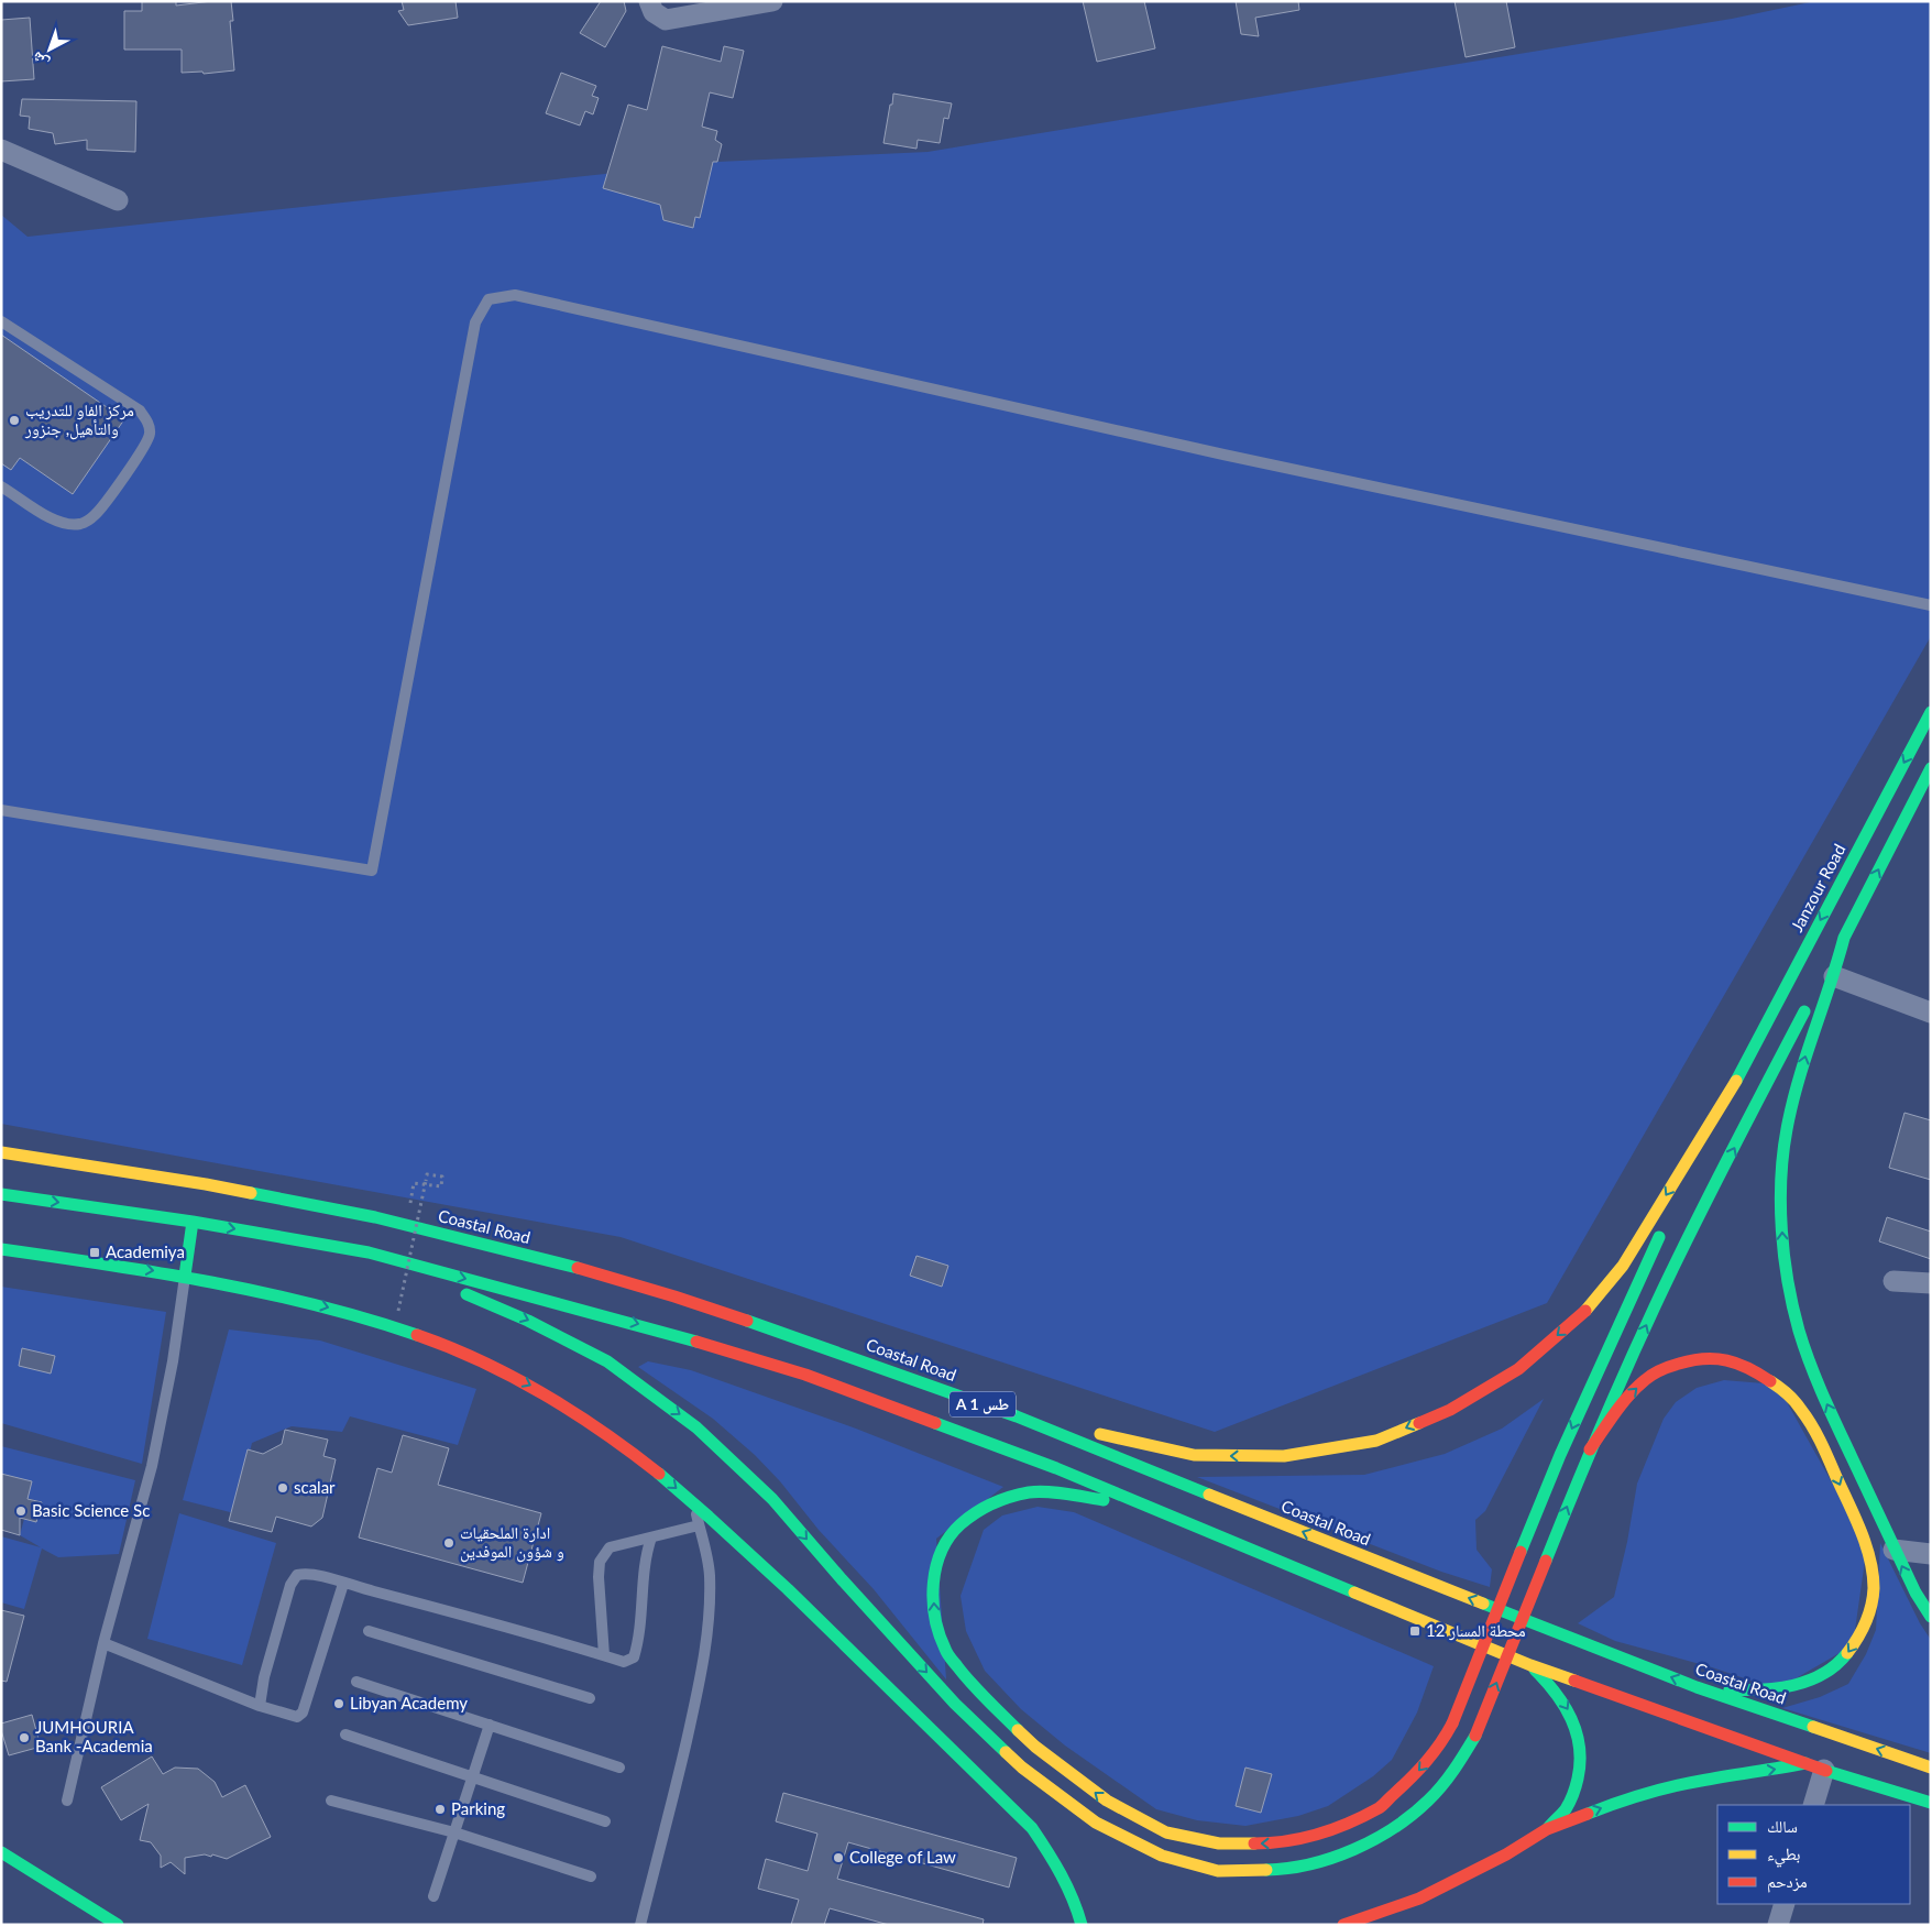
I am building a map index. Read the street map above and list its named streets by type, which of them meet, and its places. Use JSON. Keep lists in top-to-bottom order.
{
  "streets": {
    "main road": ["Janzour Road", "Coastal Road", "A 1 طس"]
  },
  "places": {
    "other": [
      "مركز الفاو للتدريب والتأهيل, جنزور",
      "scalar",
      "Basic Science Sc",
      "ادارة الملحقيات و شؤون الموفدين",
      "Libyan Academy",
      "JUMHOURIA Bank -Academia",
      "Parking",
      "College of Law"
    ],
    "transit": ["Academiya", "محطة المسار 12"]
  },
  "legend": ["سالك", "بطيء", "مزدحم"],
  "north": "bottom left"
}
